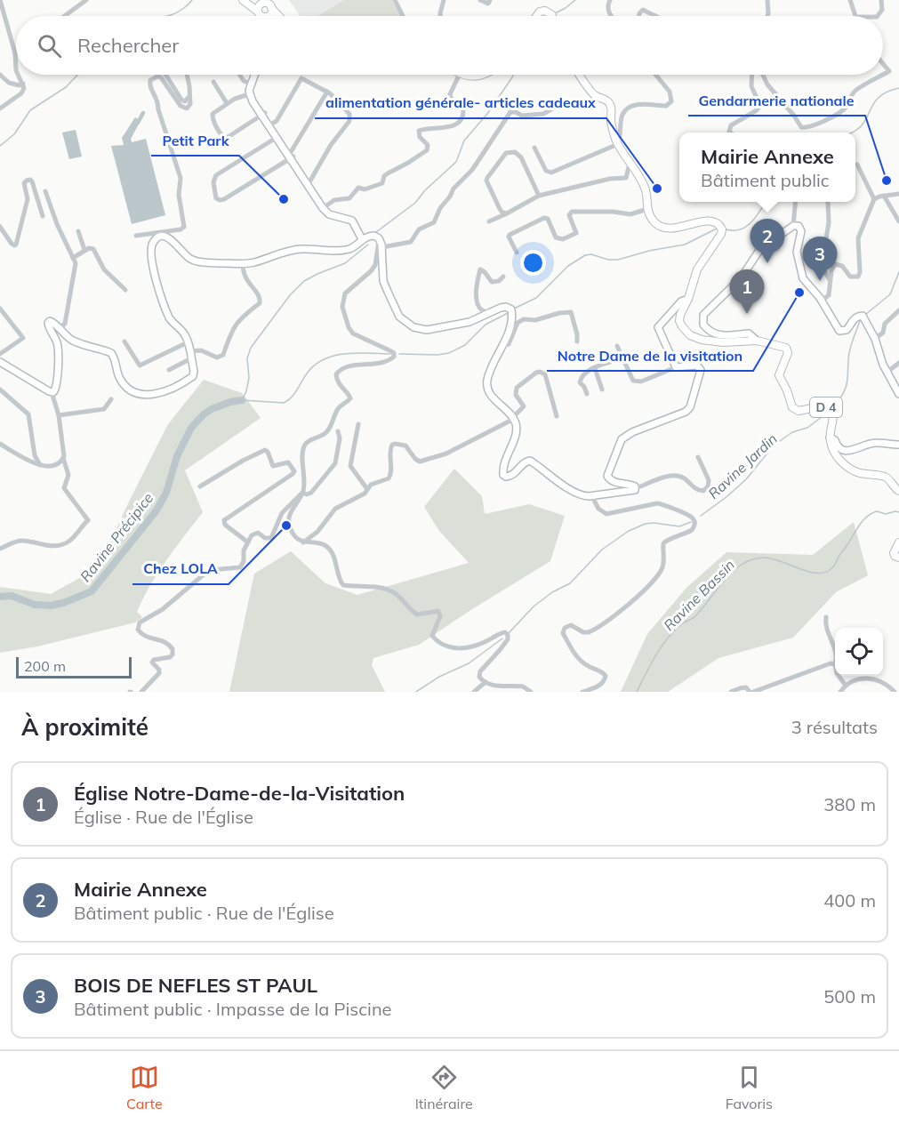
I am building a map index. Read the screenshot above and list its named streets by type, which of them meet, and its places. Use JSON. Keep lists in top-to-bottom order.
{
  "streets": {
    "main road": ["D 4"]
  },
  "water": ["Ravine Jardin", "Ravine Précipice", "Ravine Bassin"],
  "places": [
    "Gendarmerie nationale",
    "alimentation générale- articles cadeaux",
    "Petit Park",
    "Notre Dame de la visitation",
    "Chez LOLA"
  ],
  "scale_bar": "200 m",
  "page": {
    "search": "Rechercher",
    "popup": ["Mairie Annexe", "Bâtiment public"],
    "pins": ["2", "3", "1"],
    "scale": "200 m",
    "heading": ["À proximité", "3 résultats"],
    "list": [
      {
        "mark": "1",
        "name": "Église Notre-Dame-de-la-Visitation",
        "note": "Église · Rue de l'Église",
        "value": "380 m"
      },
      {
        "mark": "2",
        "name": "Mairie Annexe",
        "note": "Bâtiment public · Rue de l'Église",
        "value": "400 m"
      },
      {
        "mark": "3",
        "name": "BOIS DE NEFLES ST PAUL",
        "note": "Bâtiment public · Impasse de la Piscine",
        "value": "500 m"
      }
    ],
    "nav": ["Carte", "Itinéraire", "Favoris"]
  }
}
